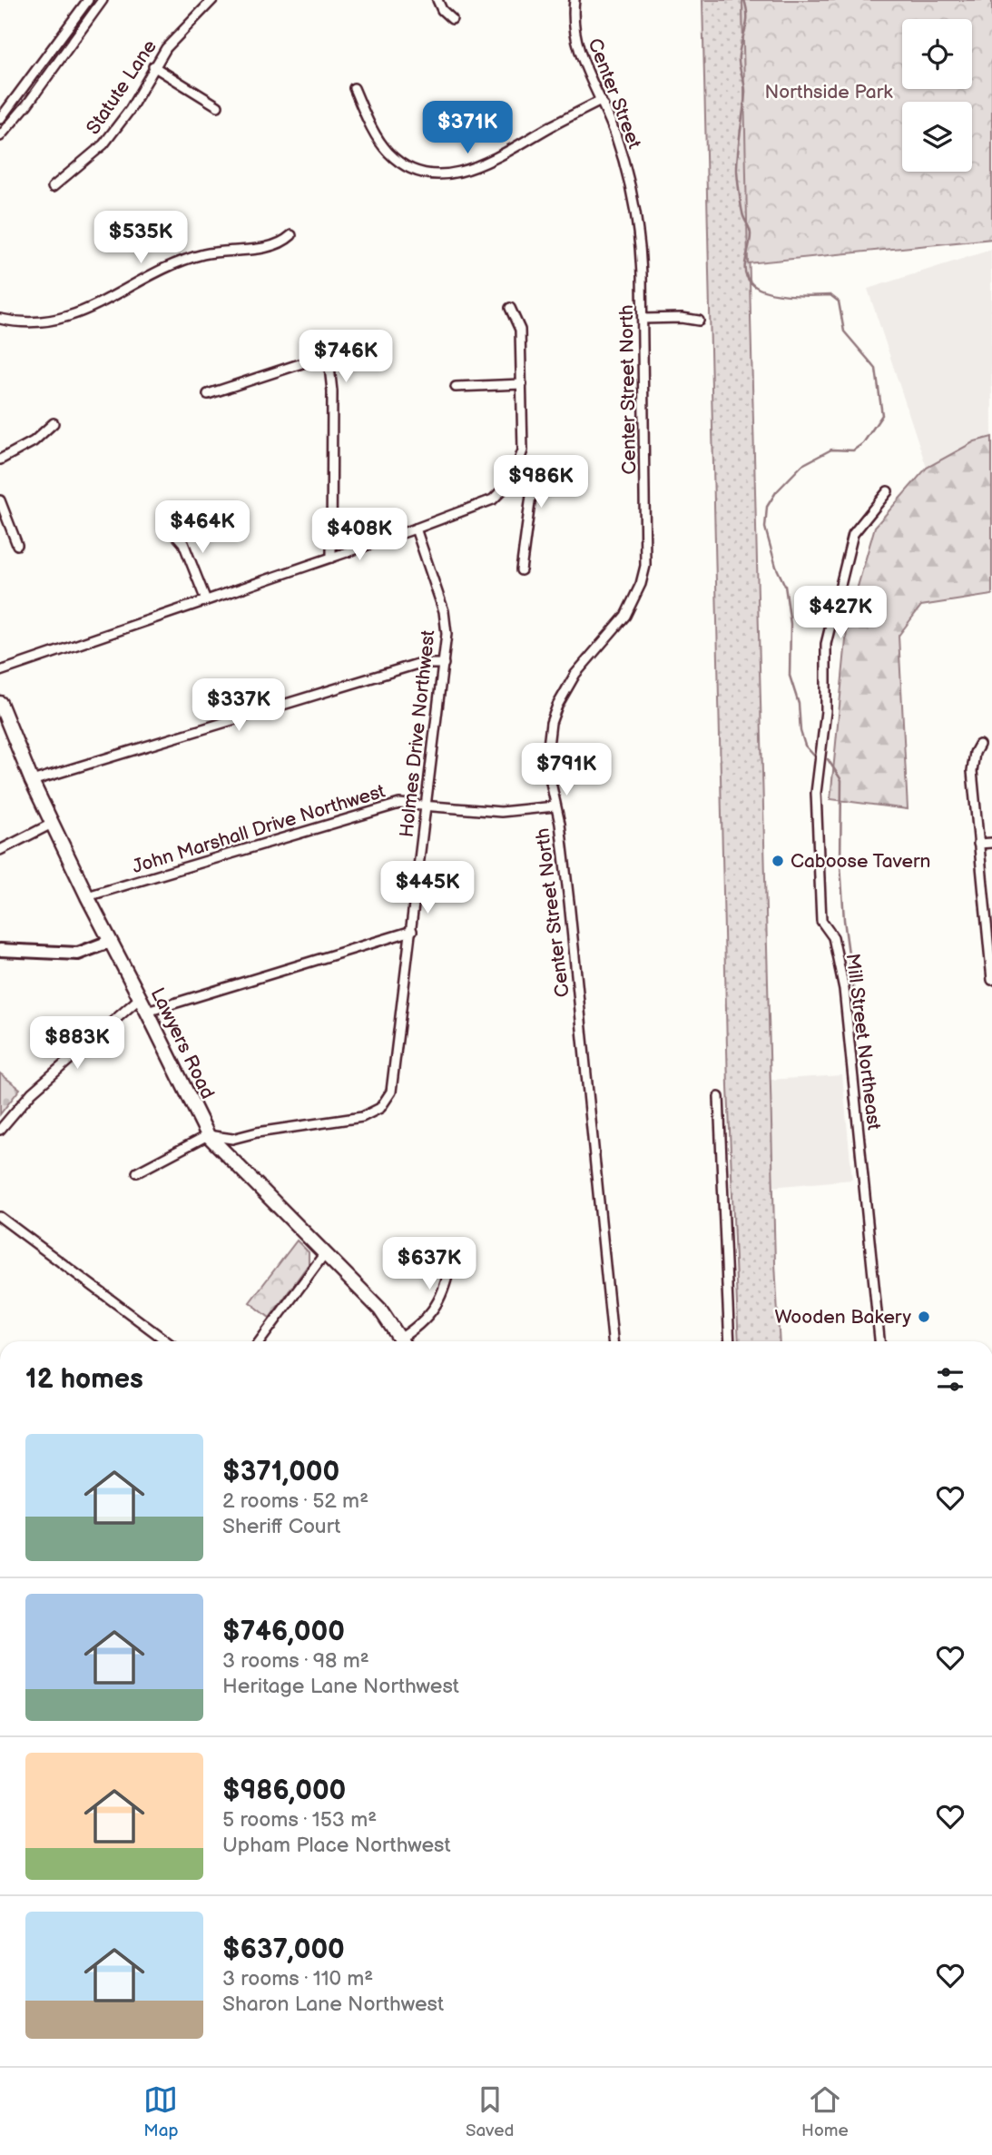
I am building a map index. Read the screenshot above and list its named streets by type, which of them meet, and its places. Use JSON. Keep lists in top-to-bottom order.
{
  "streets": {
    "main road": ["Lawyers Road"],
    "street": [
      "Statute Lane",
      "Center Street",
      "Center Street North",
      "Holmes Drive Northwest",
      "John Marshall Drive Northwest",
      "Mill Street Northeast"
    ]
  },
  "crossings": [
    ["Center Street", "Center Street North"],
    ["Center Street North", "John Marshall Drive Northwest"],
    ["Holmes Drive Northwest", "John Marshall Drive Northwest"],
    ["Holmes Drive Northwest", "Lawyers Road"],
    ["John Marshall Drive Northwest", "Lawyers Road"]
  ],
  "parks": ["Northside Park"],
  "places": ["Caboose Tavern", "Wooden Bakery"],
  "page": {
    "price": [
      "$371K",
      "$535K",
      "$746K",
      "$986K",
      "$464K",
      "$408K",
      "$427K",
      "$337K",
      "$791K",
      "$445K",
      "$883K",
      "$637K"
    ],
    "heading": "12 homes",
    "list": [
      {
        "name": "$371,000",
        "note": "2 rooms · 52 m² · Sheriff Court"
      },
      {
        "name": "$746,000",
        "note": "3 rooms · 98 m² · Heritage Lane Northwest"
      },
      {
        "name": "$986,000",
        "note": "5 rooms · 153 m² · Upham Place Northwest"
      },
      {
        "name": "$637,000",
        "note": "3 rooms · 110 m² · Sharon Lane Northwest"
      }
    ],
    "tabs": ["Map", "Saved", "Home"]
  }
}
